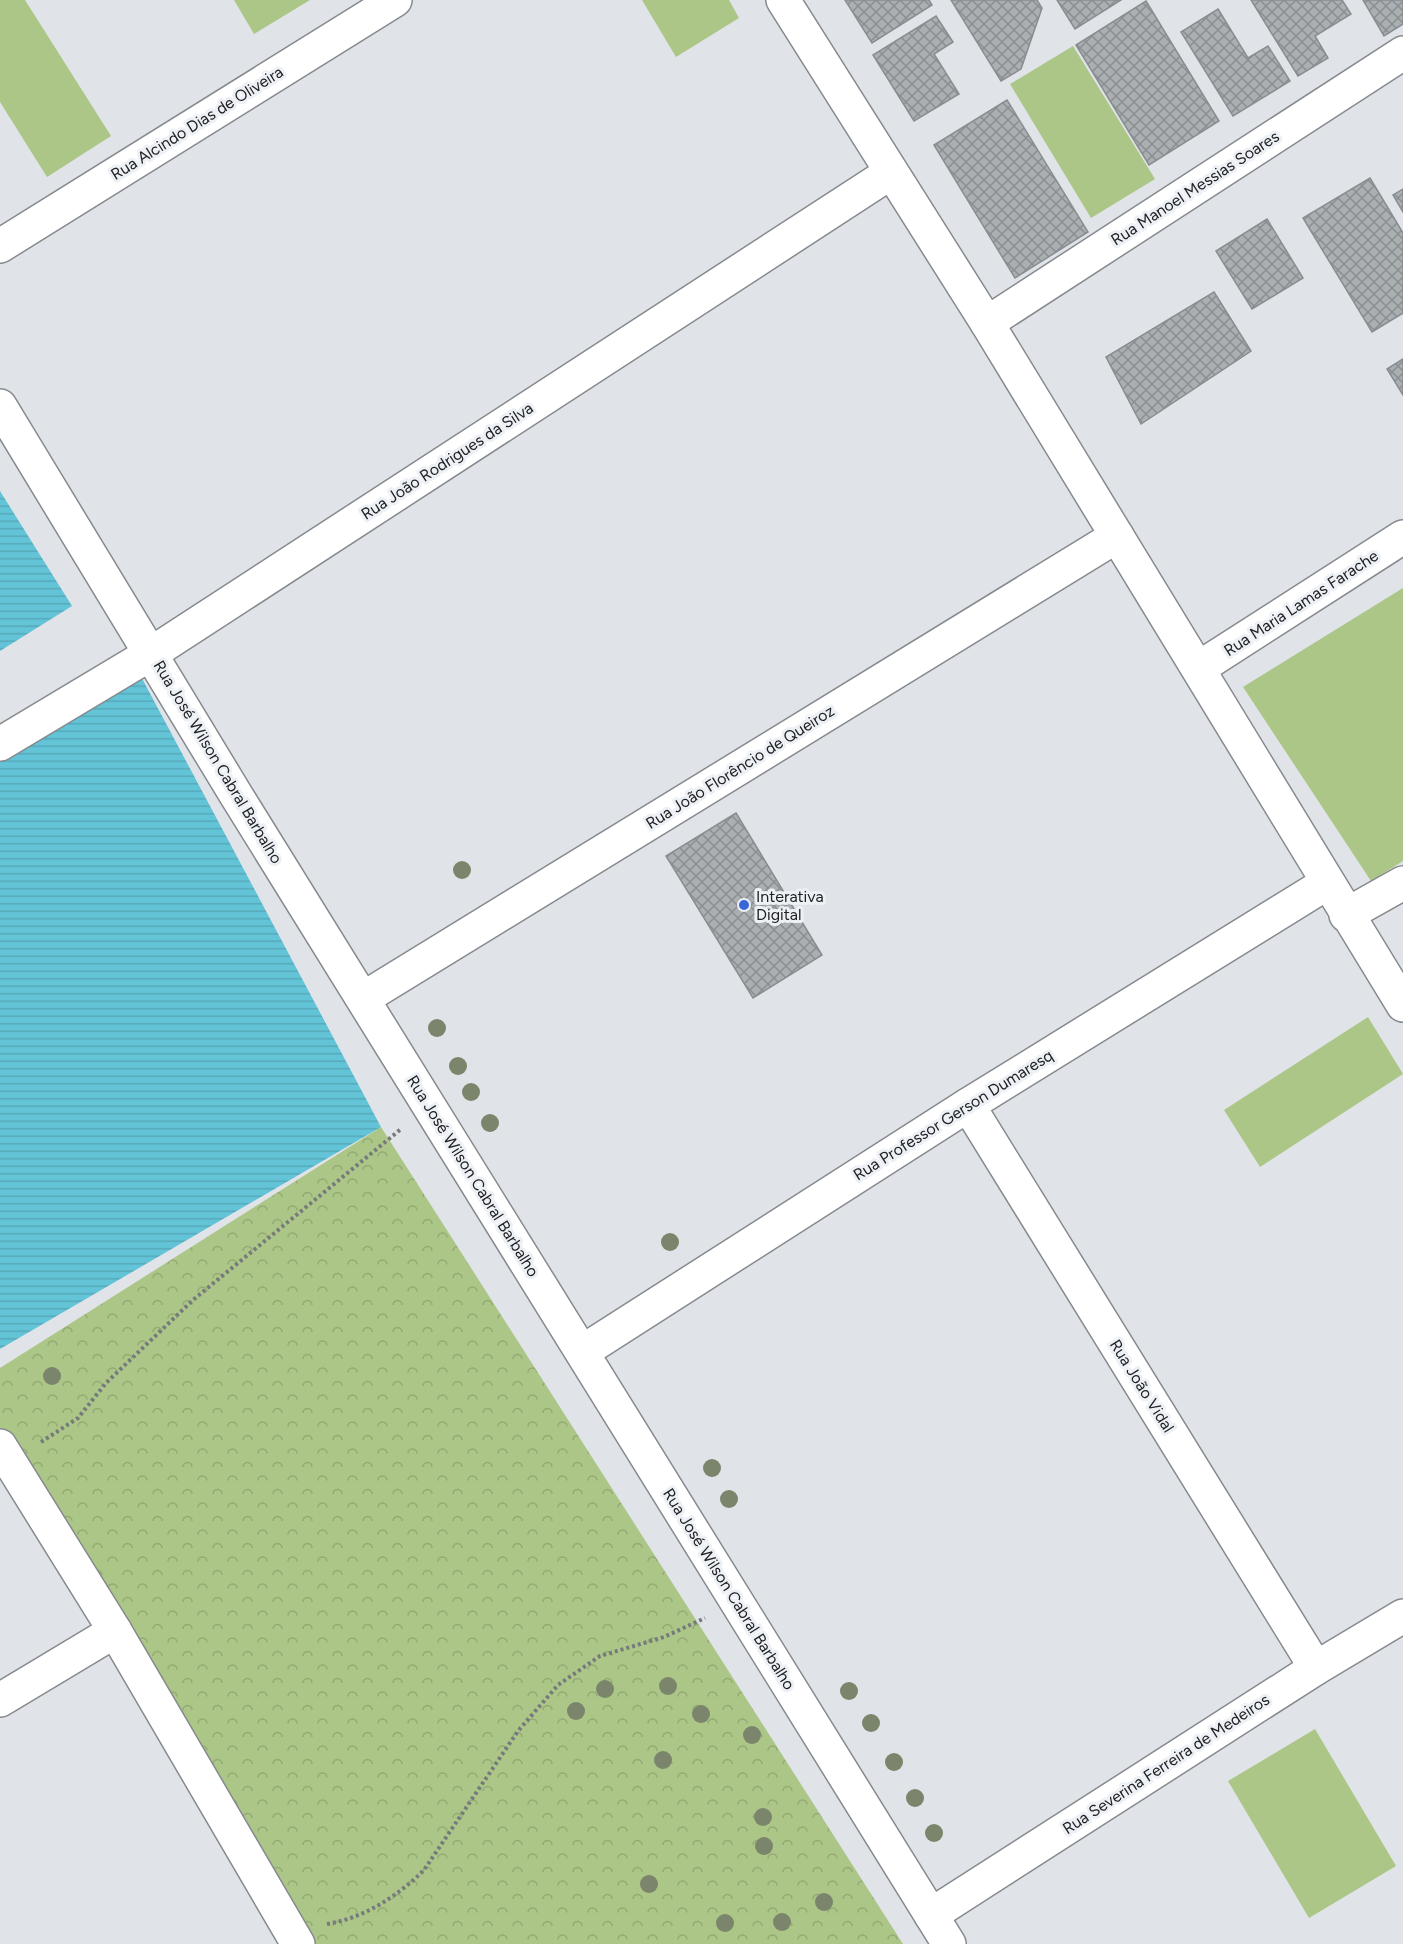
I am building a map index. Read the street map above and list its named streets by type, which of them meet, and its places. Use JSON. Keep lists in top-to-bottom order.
{
  "streets": {
    "street": [
      "Rua Alcindo Dias de Oliveira",
      "Rua Manoel Messias Soares",
      "Rua João Rodrigues da Silva",
      "Rua Maria Lamas Farache",
      "Rua José Wilson Cabral Barbalho",
      "Rua João Florêncio de Queiroz",
      "Rua Professor Gerson Dumaresq",
      "Rua João Vidal",
      "Rua Severina Ferreira de Medeiros"
    ]
  },
  "crossings": [
    ["Rua João Rodrigues da Silva", "Rua José Wilson Cabral Barbalho"],
    ["Rua José Wilson Cabral Barbalho", "Rua João Florêncio de Queiroz"],
    ["Rua José Wilson Cabral Barbalho", "Rua Professor Gerson Dumaresq"],
    ["Rua José Wilson Cabral Barbalho", "Rua Severina Ferreira de Medeiros"],
    ["Rua Professor Gerson Dumaresq", "Rua João Vidal"],
    ["Rua João Vidal", "Rua Severina Ferreira de Medeiros"]
  ],
  "places": ["Interativa Digital"]
}
